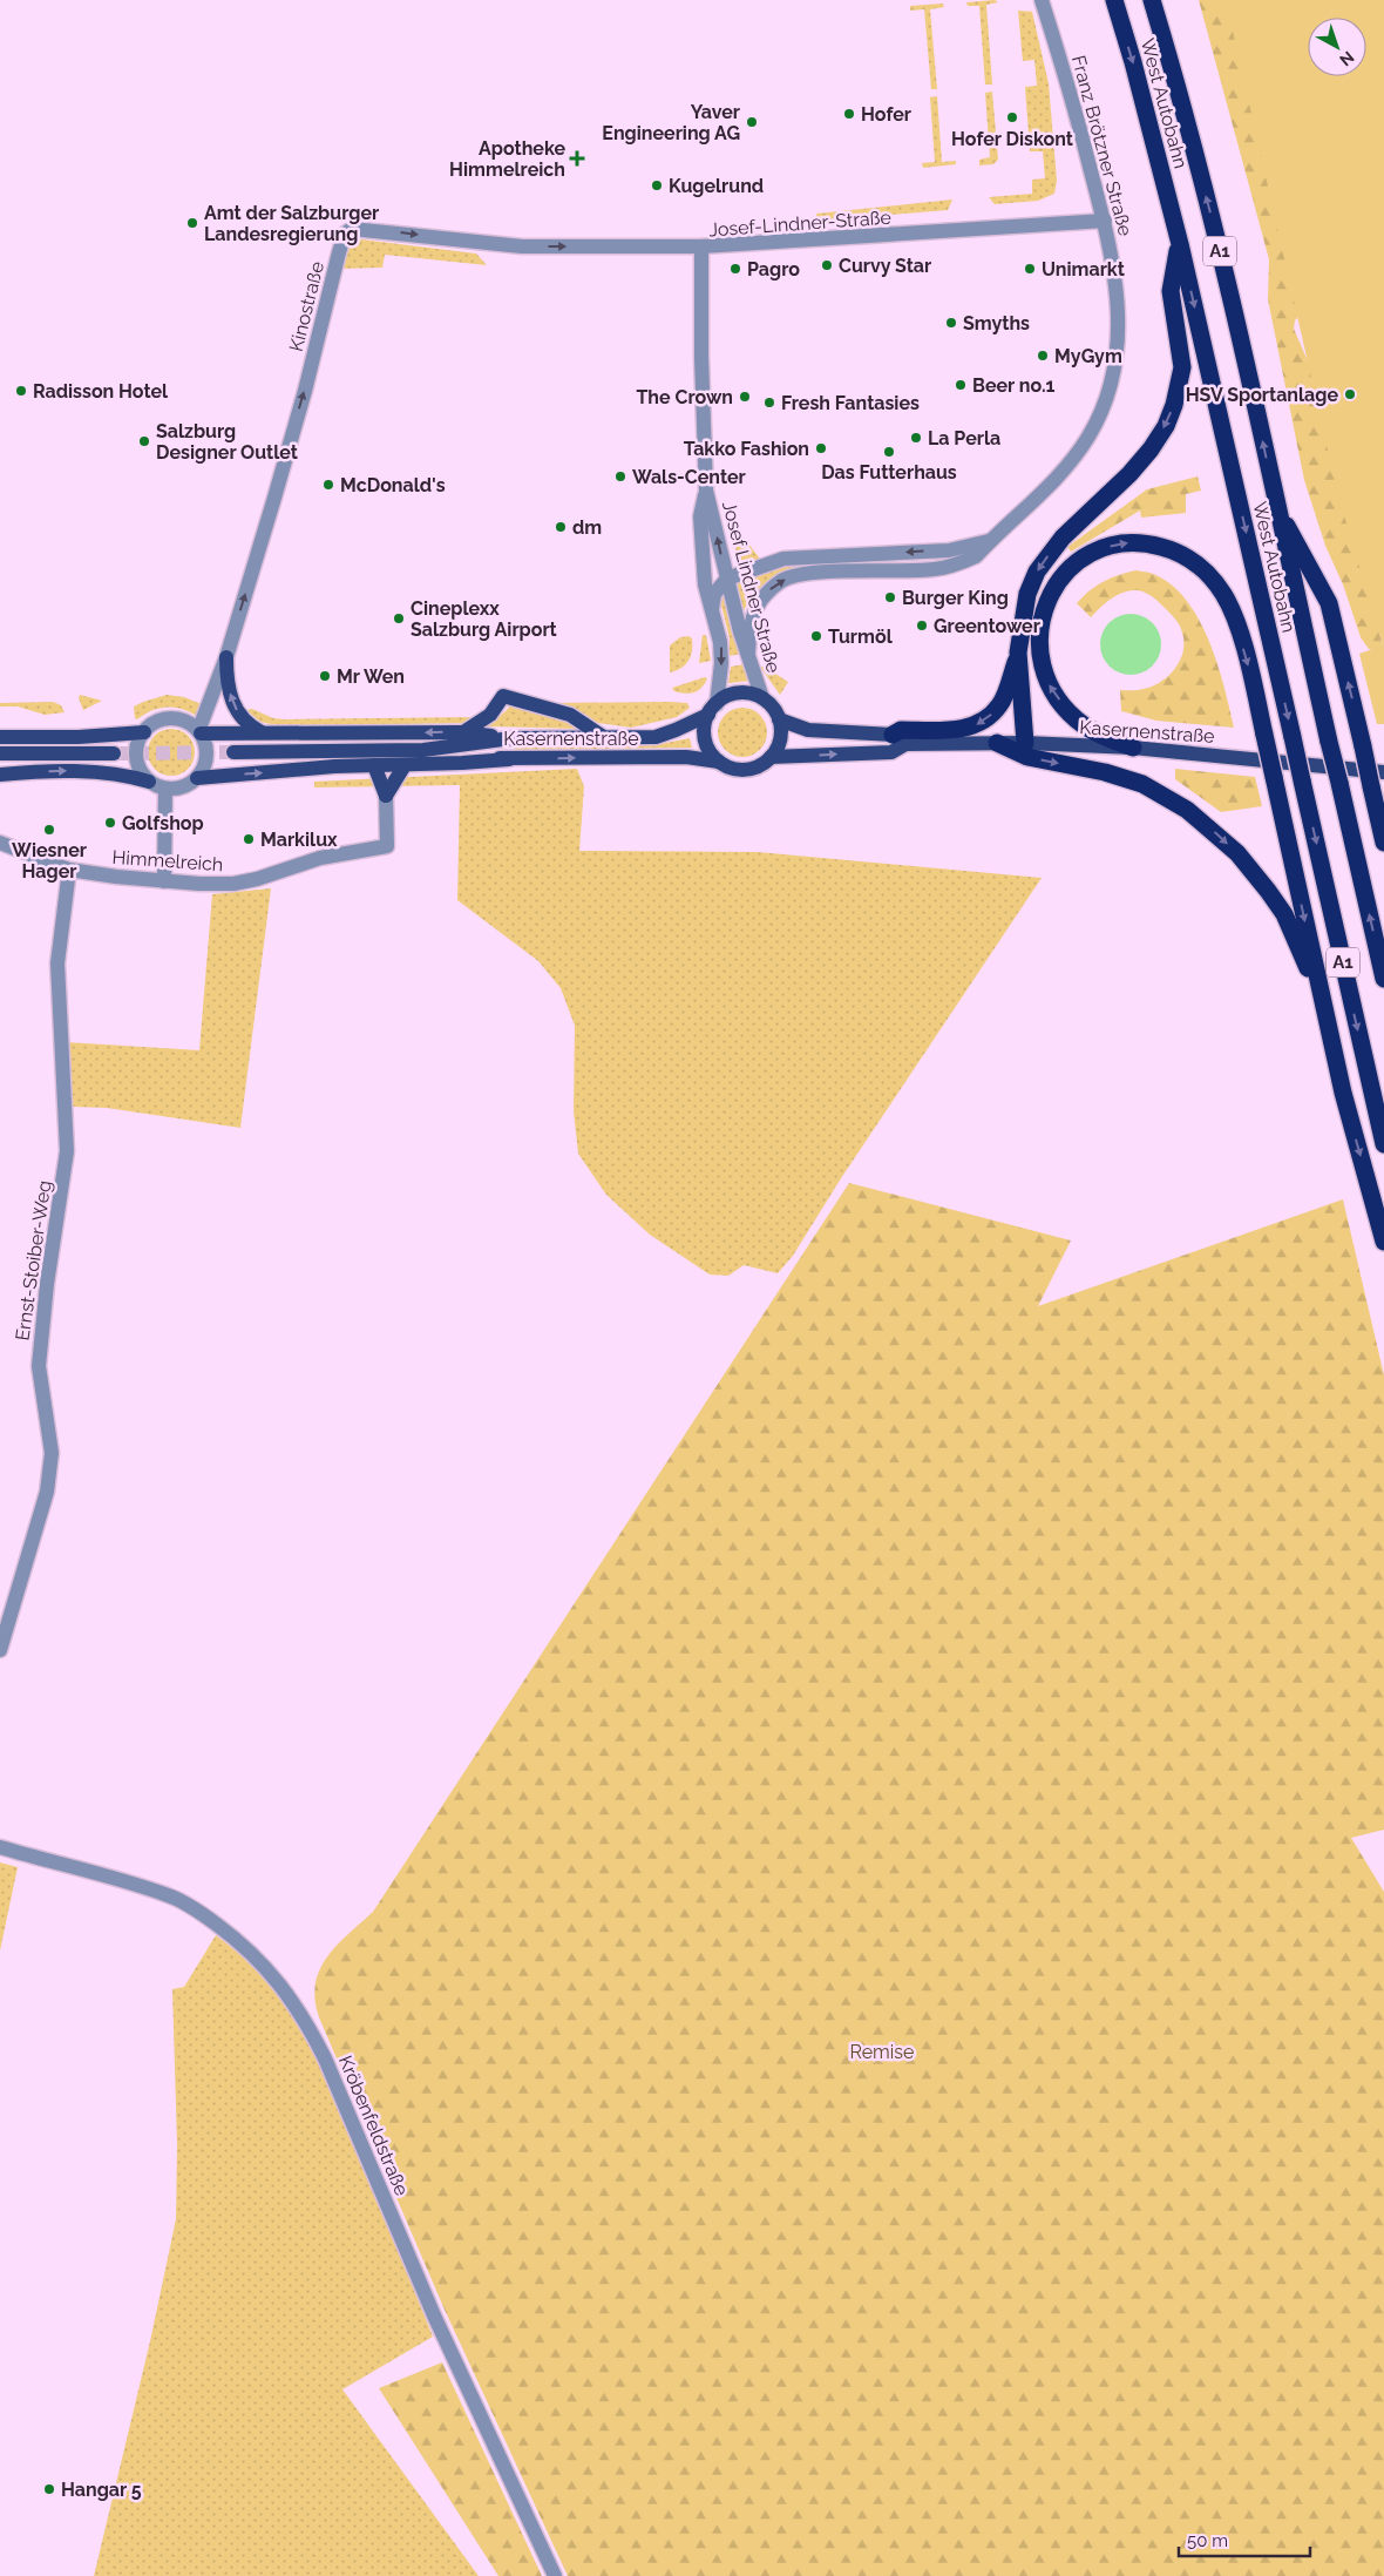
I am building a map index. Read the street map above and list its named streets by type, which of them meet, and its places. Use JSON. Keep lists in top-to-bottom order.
{
  "streets": {
    "highway": ["West Autobahn", "A1"],
    "main road": ["Kasernenstraße"],
    "street": [
      "Franz Brötzner Straße",
      "Josef-Lindner-Straße",
      "Kinostraße",
      "Josef Lindner Straße",
      "Himmelreich",
      "Ernst-Stoiber-Weg",
      "Kröbenfeldstraße"
    ]
  },
  "crossings": [
    ["Franz Brötzner Straße", "Josef-Lindner-Straße"],
    ["Franz Brötzner Straße", "Josef Lindner Straße"],
    ["Josef-Lindner-Straße", "Kinostraße"],
    ["Josef-Lindner-Straße", "Josef Lindner Straße"],
    ["Josef Lindner Straße", "Kasernenstraße"],
    ["Himmelreich", "Ernst-Stoiber-Weg"]
  ],
  "parks": ["Remise"],
  "places": {
    "other": [
      "Hofer",
      "Hofer Diskont",
      "Yaver Engineering AG",
      "Kugelrund",
      "Amt der Salzburger Landesregierung",
      "Curvy Star",
      "Pagro",
      "Unimarkt",
      "Smyths",
      "MyGym",
      "Beer no.1",
      "Radisson Hotel",
      "HSV Sportanlage",
      "The Crown",
      "Fresh Fantasies",
      "La Perla",
      "Salzburg Designer Outlet",
      "Takko Fashion",
      "Das Futterhaus",
      "Wals-Center",
      "McDonald's",
      "dm",
      "Burger King",
      "Cineplexx Salzburg Airport",
      "Greentower",
      "Turmöl",
      "Mr Wen",
      "Golfshop",
      "Wiesner Hager",
      "Markilux",
      "Hangar 5"
    ],
    "health": ["Apotheke Himmelreich"]
  },
  "scale_bar": "50 m",
  "north": "bottom right"
}
